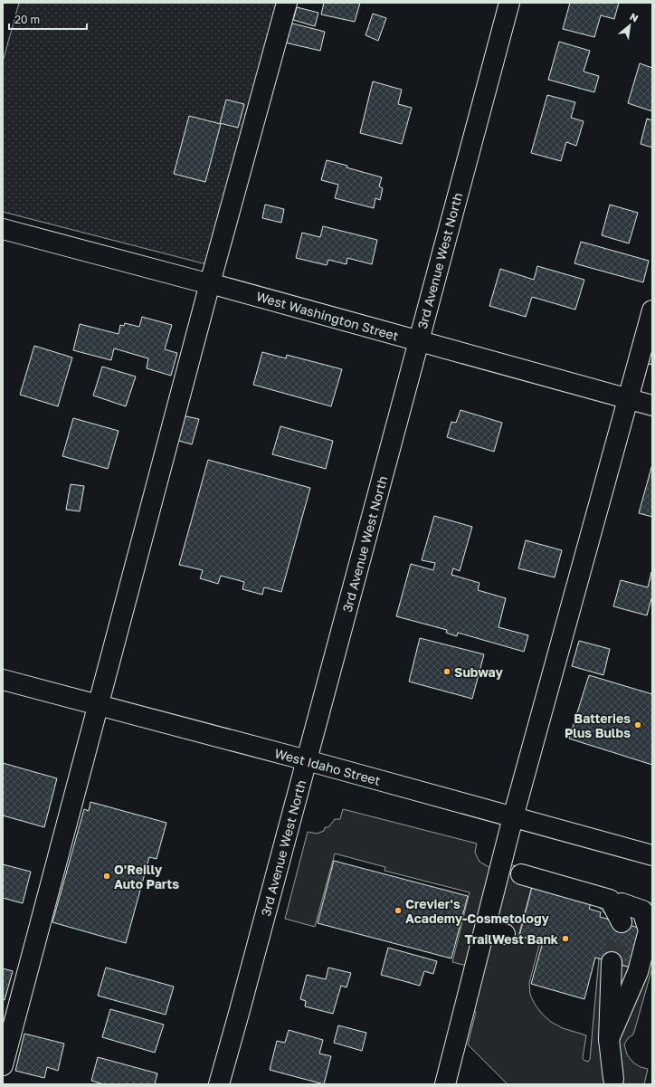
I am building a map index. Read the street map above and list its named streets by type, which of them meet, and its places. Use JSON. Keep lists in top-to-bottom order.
{
  "streets": {
    "main road": ["3rd Avenue West North", "West Washington Street", "West Idaho Street"]
  },
  "crossings": [
    ["3rd Avenue West North", "West Washington Street"],
    ["3rd Avenue West North", "West Idaho Street"]
  ],
  "places": [
    "Subway",
    "Batteries Plus Bulbs",
    "O'Reilly Auto Parts",
    "Crevier's Academy-Cosmetology",
    "TrailWest Bank"
  ],
  "scale_bar": "20 m",
  "north": "top right"
}
